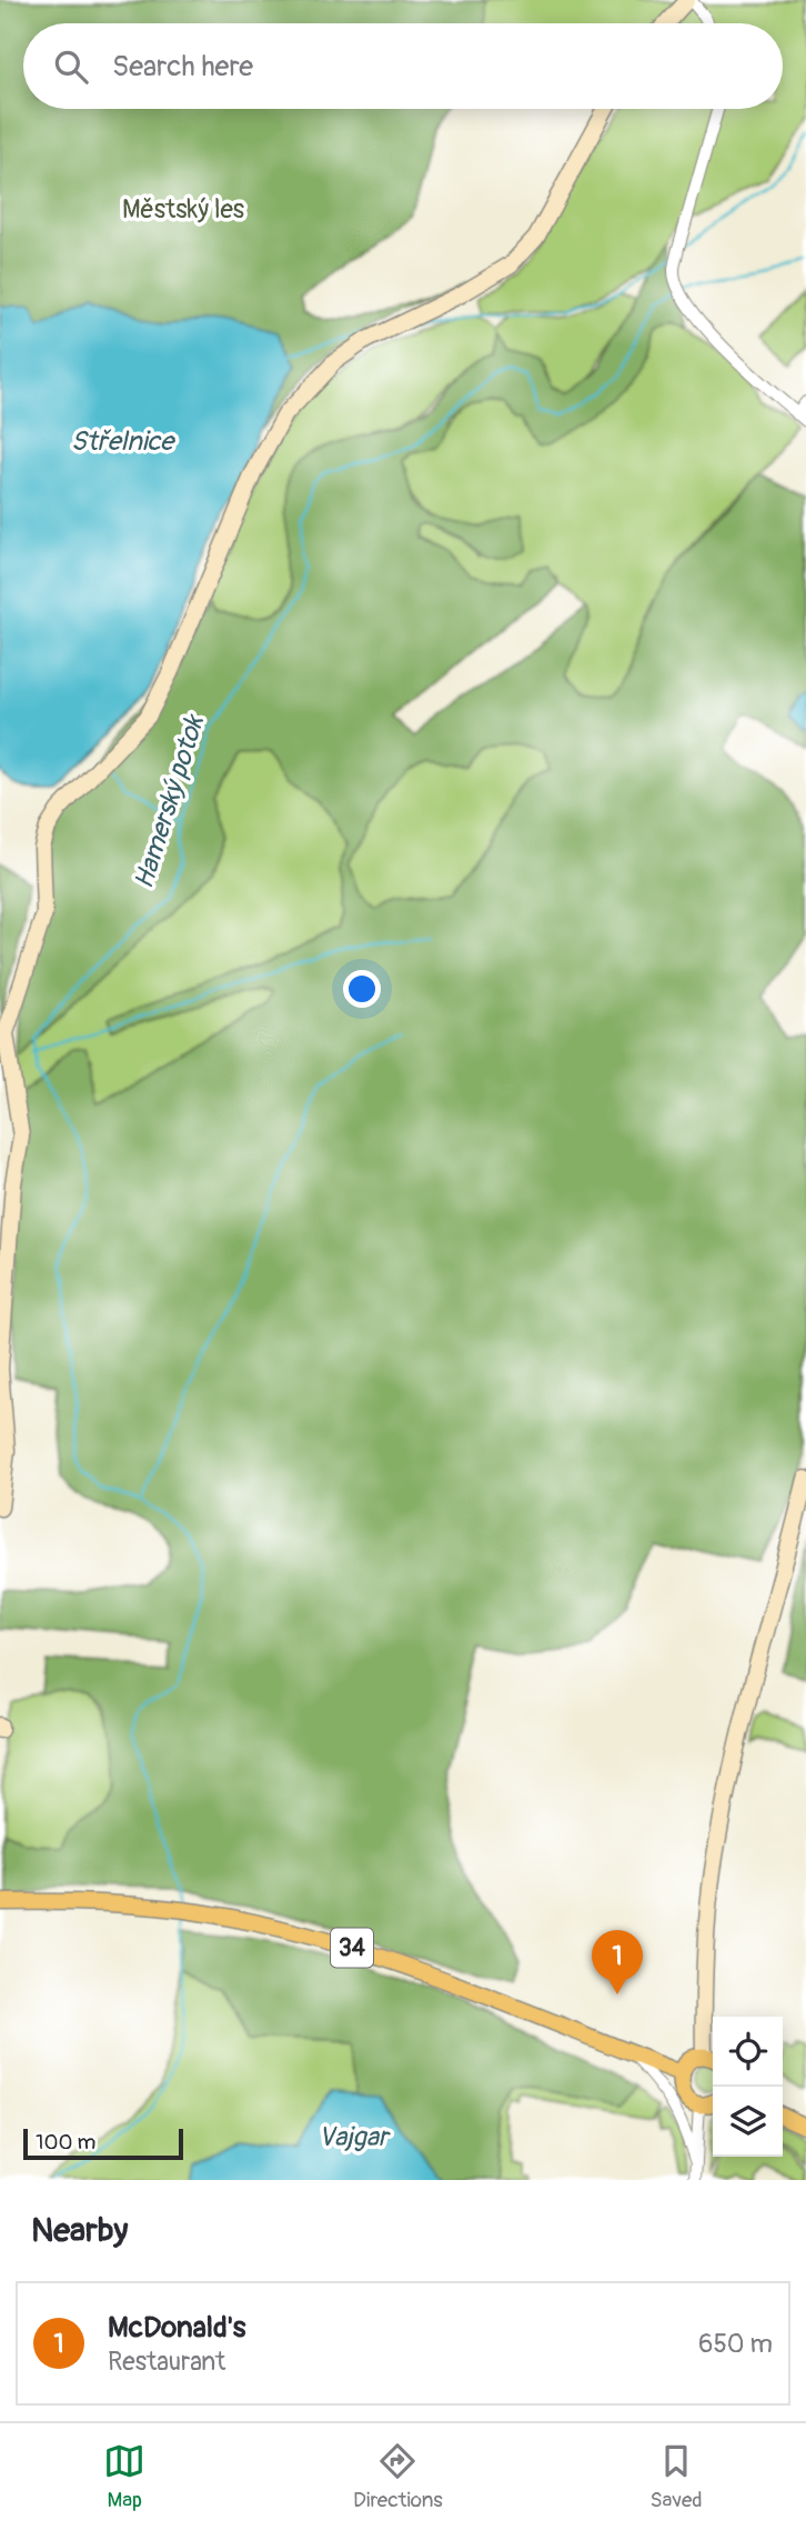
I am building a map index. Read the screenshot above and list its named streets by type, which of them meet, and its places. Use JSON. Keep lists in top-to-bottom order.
{
  "streets": {
    "main road": ["34"]
  },
  "water": ["Střelnice", "Hamerský potok", "Vajgar"],
  "parks": ["Městský les"],
  "scale_bar": "100 m",
  "page": {
    "search": "Search here",
    "pins": "1",
    "scale": "100 m",
    "heading": "Nearby",
    "list": [
      {
        "mark": "1",
        "name": "McDonald's",
        "note": "Restaurant",
        "value": "650 m"
      }
    ],
    "nav": ["Map", "Directions", "Saved"]
  }
}
